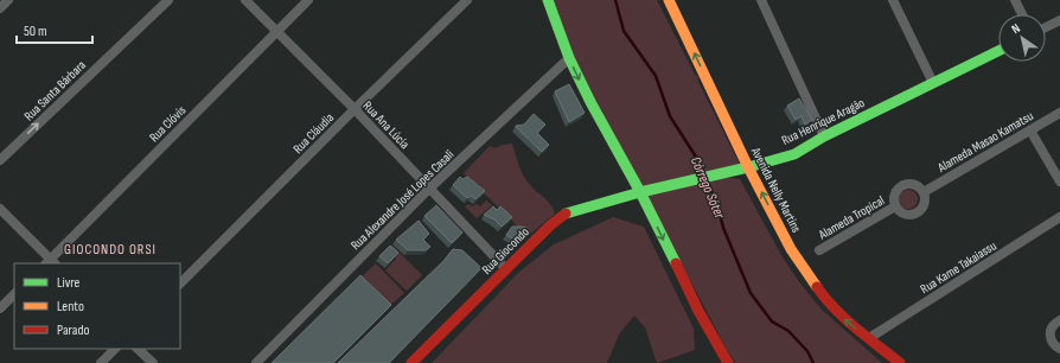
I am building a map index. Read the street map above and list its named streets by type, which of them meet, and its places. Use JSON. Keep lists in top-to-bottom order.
{
  "streets": {
    "main road": ["Rua Henrique Aragão", "Avenida Nelly Martins", "Rua Giocondo"],
    "street": [
      "Rua Santa Bárbara",
      "Rua Clóvis",
      "Rua Ana Lúcia",
      "Rua Cláudia",
      "Alameda Masao Kamatsu",
      "Rua Alexandre José Lopes Casali",
      "Alameda Tropical",
      "Rua Kame Takaiassu"
    ]
  },
  "crossings": [
    ["Rua Henrique Aragão", "Avenida Nelly Martins"],
    ["Rua Henrique Aragão", "Rua Giocondo"],
    ["Rua Clóvis", "Rua Ana Lúcia"],
    ["Rua Ana Lúcia", "Rua Cláudia"],
    ["Rua Ana Lúcia", "Rua Alexandre José Lopes Casali"],
    ["Rua Ana Lúcia", "Rua Giocondo"],
    ["Alameda Masao Kamatsu", "Alameda Tropical"],
    ["Avenida Nelly Martins", "Rua Kame Takaiassu"]
  ],
  "one_way": ["Rua Santa Bárbara", "Avenida Nelly Martins"],
  "districts": ["GIOCONDO ORSI"],
  "water": ["Córrego Sóter"],
  "legend": ["Livre", "Lento", "Parado"],
  "scale_bar": "50 m",
  "north": "top left"
}
